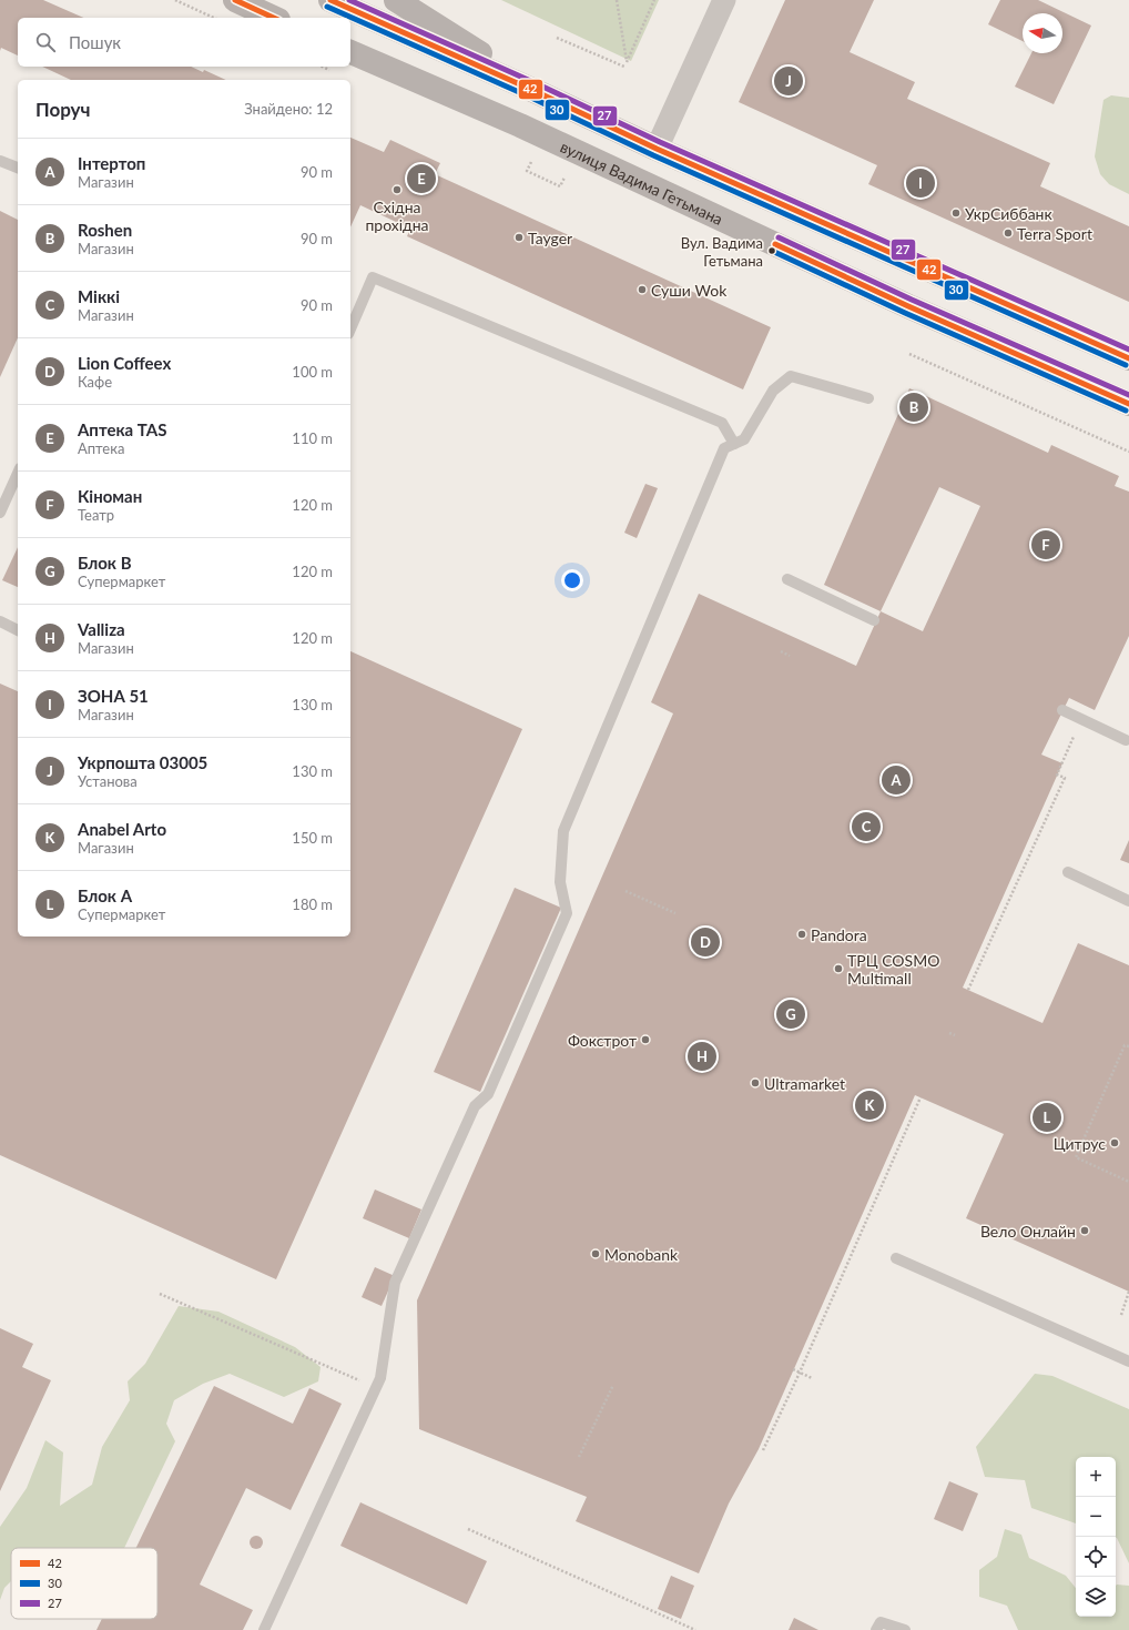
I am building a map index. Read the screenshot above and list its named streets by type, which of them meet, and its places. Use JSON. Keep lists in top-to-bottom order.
{
  "streets": {
    "main road": ["вулиця Вадима Гетьмана"]
  },
  "places": [
    "Східна прохідна",
    "УкрСиббанк",
    "Terra Sport",
    "Tayger",
    "Вул. Вадима Гетьмана",
    "Суши Wok",
    "Pandora",
    "ТРЦ COSMO Multimall",
    "Фокстрот",
    "Ultramarket",
    "Цитрус",
    "Вело Онлайн",
    "Monobank"
  ],
  "lines": ["transit line 42", "transit line 27", "transit line 30"],
  "legend": ["42", "30", "27"],
  "north": "left",
  "page": {
    "search": "Пошук",
    "pins": [
      "J",
      "E",
      "I",
      "B",
      "F",
      "A",
      "C",
      "D",
      "G",
      "H",
      "K",
      "L"
    ],
    "heading": ["Поруч", "Знайдено: 12"],
    "list": [
      {
        "mark": "A",
        "name": "Інтертоп",
        "note": "Магазин",
        "value": "90 m"
      },
      {
        "mark": "B",
        "name": "Roshen",
        "note": "Магазин",
        "value": "90 m"
      },
      {
        "mark": "C",
        "name": "Міккі",
        "note": "Магазин",
        "value": "90 m"
      },
      {
        "mark": "D",
        "name": "Lion Coffeex",
        "note": "Кафе",
        "value": "100 m"
      },
      {
        "mark": "E",
        "name": "Аптека TAS",
        "note": "Аптека",
        "value": "110 m"
      },
      {
        "mark": "F",
        "name": "Кіноман",
        "note": "Театр",
        "value": "120 m"
      },
      {
        "mark": "G",
        "name": "Блок B",
        "note": "Супермаркет",
        "value": "120 m"
      },
      {
        "mark": "H",
        "name": "Valliza",
        "note": "Магазин",
        "value": "120 m"
      },
      {
        "mark": "I",
        "name": "ЗОНА 51",
        "note": "Магазин",
        "value": "130 m"
      },
      {
        "mark": "J",
        "name": "Укрпошта 03005",
        "note": "Установа",
        "value": "130 m"
      },
      {
        "mark": "K",
        "name": "Anabel Arto",
        "note": "Магазин",
        "value": "150 m"
      },
      {
        "mark": "L",
        "name": "Блок A",
        "note": "Супермаркет",
        "value": "180 m"
      }
    ],
    "map_buttons": ["+", "−"]
  }
}
